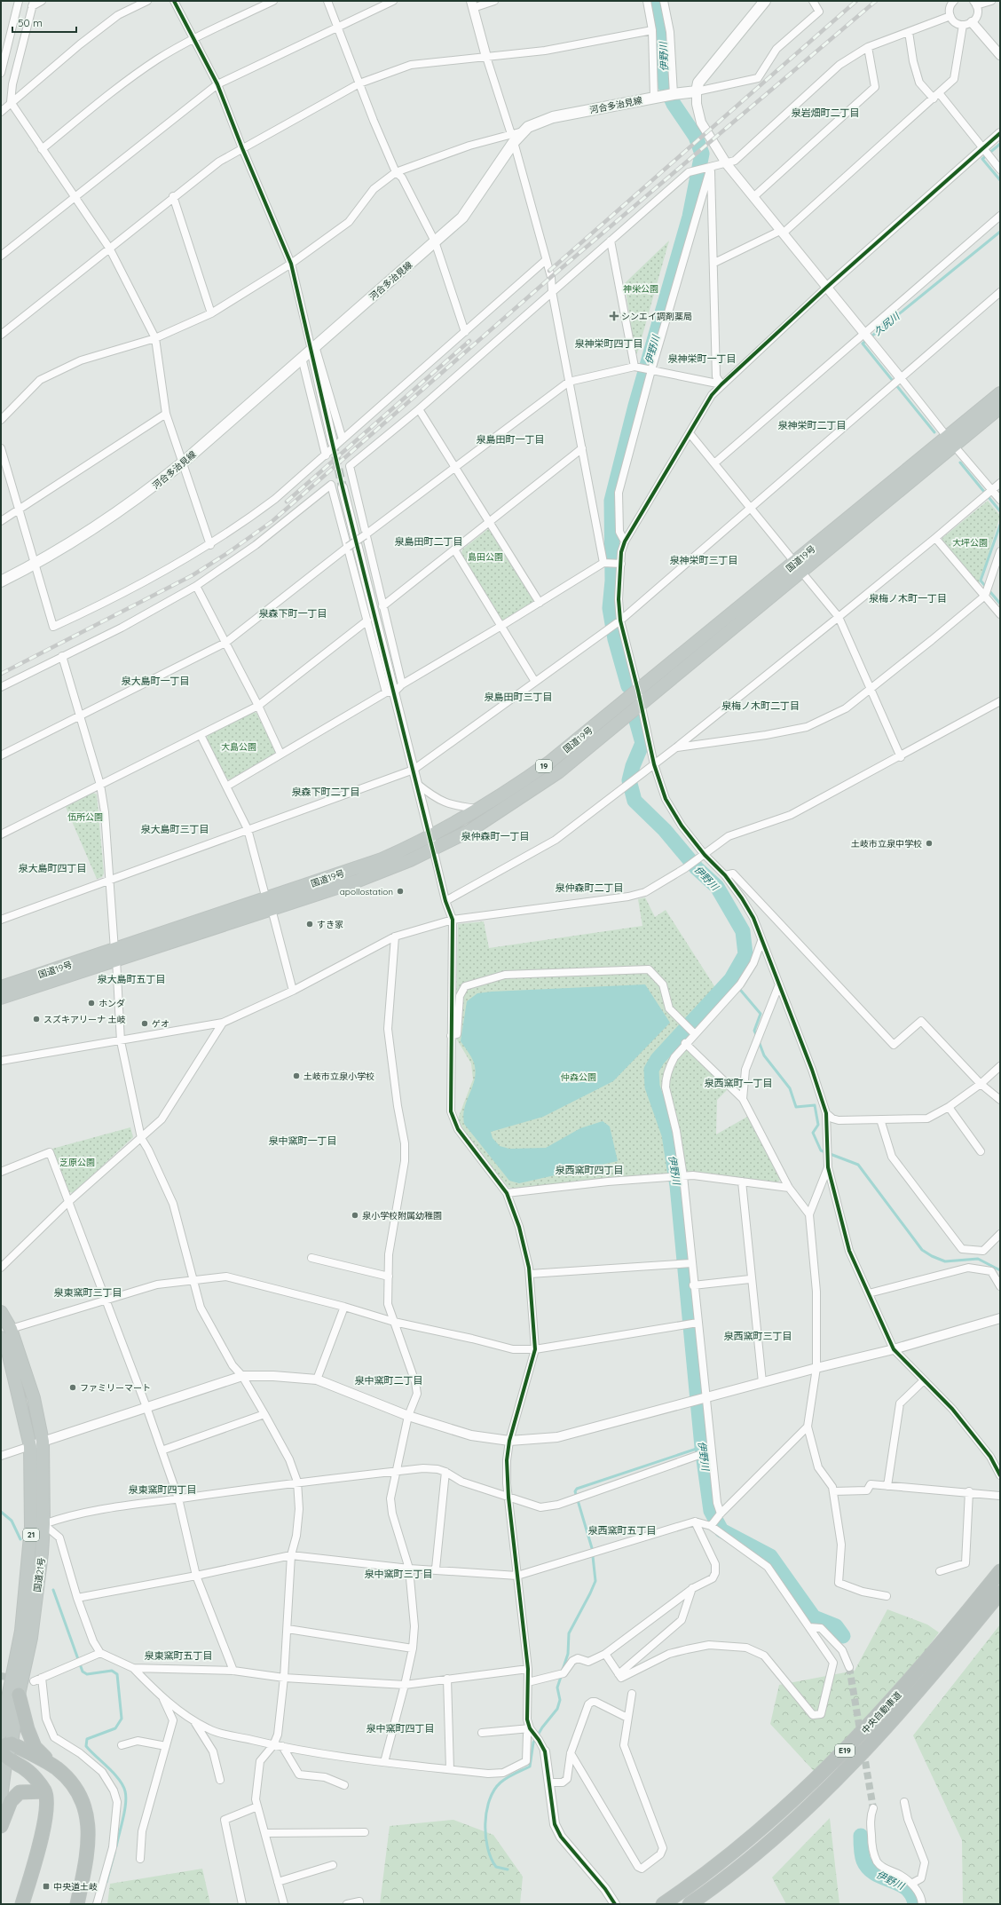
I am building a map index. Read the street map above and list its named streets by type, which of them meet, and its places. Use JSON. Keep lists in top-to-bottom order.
{
  "streets": {
    "highway": [
      "国道19号",
      "19",
      "21",
      "国道21号",
      "中央自動車道",
      "E19"
    ],
    "main road": ["河合多治見線"]
  },
  "districts": [
    "泉岩畑町二丁目",
    "泉神栄町四丁目",
    "泉神栄町一丁目",
    "泉神栄町二丁目",
    "泉島田町一丁目",
    "泉島田町二丁目",
    "泉神栄町三丁目",
    "泉梅ノ木町一丁目",
    "泉森下町一丁目",
    "泉大島町一丁目",
    "泉島田町三丁目",
    "泉梅ノ木町二丁目",
    "泉森下町二丁目",
    "泉大島町三丁目",
    "泉仲森町一丁目",
    "泉大島町四丁目",
    "泉仲森町二丁目",
    "泉大島町五丁目",
    "泉西窯町一丁目",
    "泉中窯町一丁目",
    "泉西窯町四丁目",
    "泉東窯町三丁目",
    "泉西窯町三丁目",
    "泉中窯町二丁目",
    "泉東窯町四丁目",
    "泉西窯町五丁目",
    "泉中窯町三丁目",
    "泉東窯町五丁目",
    "泉中窯町四丁目"
  ],
  "water": ["伊野川", "久尻川"],
  "parks": [
    "神栄公園",
    "大坪公園",
    "島田公園",
    "大島公園",
    "伍所公園",
    "仲森公園",
    "芝原公園"
  ],
  "places": {
    "health": ["シンエイ調剤薬局"],
    "other": [
      "土岐市立泉中学校",
      "apollostation",
      "すき家",
      "ホンダ",
      "スズキアリーナ 土岐",
      "ゲオ",
      "土岐市立泉小学校",
      "泉小学校附属幼稚園",
      "ファミリーマート"
    ],
    "transit": ["中央道土岐"]
  },
  "scale_bar": "50 m"
}
